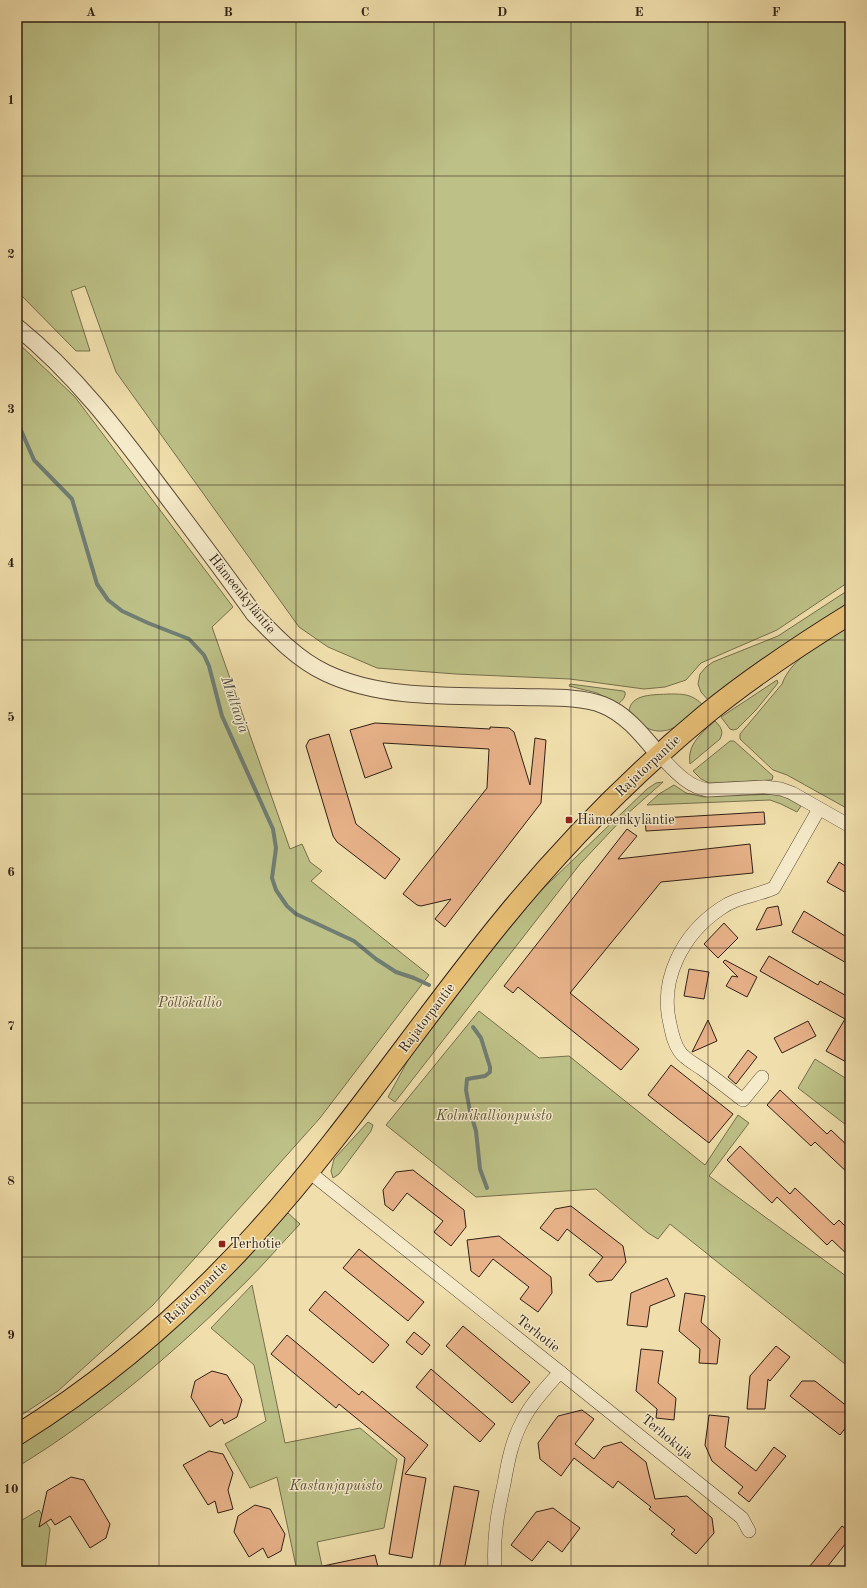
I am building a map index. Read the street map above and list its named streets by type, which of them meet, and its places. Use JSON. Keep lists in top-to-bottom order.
{
  "streets": {
    "main road": ["Rajatorpantie"],
    "street": ["Hämeenkyläntie", "Terhotie", "Terhokuja"]
  },
  "crossings": [
    ["Hämeenkyläntie", "Rajatorpantie"],
    ["Rajatorpantie", "Terhotie"],
    ["Terhotie", "Terhokuja"]
  ],
  "water": ["Multaoja"],
  "parks": ["Pöllökallio", "Kolmikallionpuisto", "Kastanjapuisto"],
  "places": {
    "transit": ["Hämeenkyläntie", "Terhotie"]
  },
  "grid": {
    "columns": [
      "A",
      "B",
      "C",
      "D",
      "E",
      "F"
    ],
    "rows": [
      "1",
      "2",
      "3",
      "4",
      "5",
      "6",
      "7",
      "8",
      "9",
      "10"
    ]
  }
}
